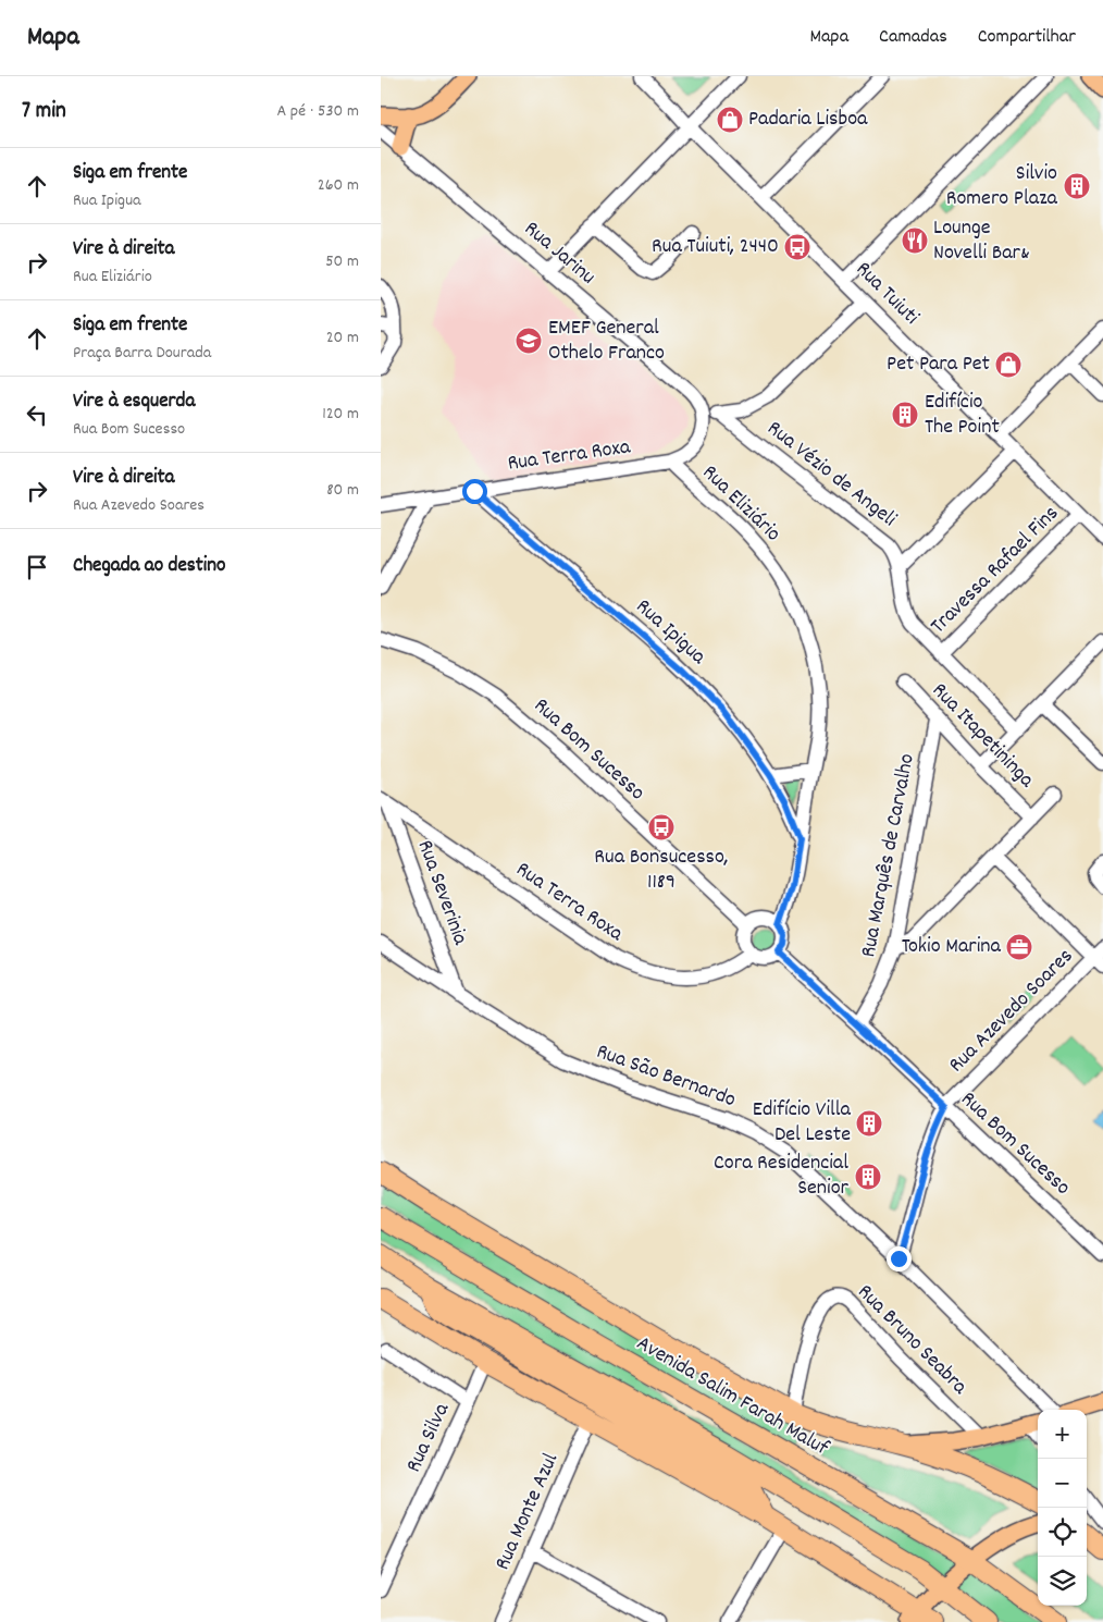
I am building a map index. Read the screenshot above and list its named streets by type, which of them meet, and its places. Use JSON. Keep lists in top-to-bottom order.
{
  "streets": {
    "highway": ["Avenida Salim Farah Maluf"],
    "street": [
      "Rua Jarinu",
      "Rua Tuiuti",
      "Rua Terra Roxa",
      "Rua Vézio de Angeli",
      "Rua Eliziário",
      "Travessa Rafael Fins",
      "Rua Ipigua",
      "Rua Itapetininga",
      "Rua Bom Sucesso",
      "Rua Marquês de Carvalho",
      "Rua Severinia",
      "Rua Azevedo Soares",
      "Rua São Bernardo",
      "Rua Bruno Seabra",
      "Rua Silva",
      "Rua Monte Azul"
    ]
  },
  "crossings": [
    ["Rua Jarinu", "Rua Terra Roxa"],
    ["Rua Tuiuti", "Travessa Rafael Fins"],
    ["Rua Terra Roxa", "Rua Eliziário"],
    ["Rua Terra Roxa", "Rua Ipigua"],
    ["Rua Terra Roxa", "Rua Bom Sucesso"],
    ["Rua Terra Roxa", "Rua Severinia"],
    ["Rua Vézio de Angeli", "Travessa Rafael Fins"],
    ["Rua Eliziário", "Rua Ipigua"],
    ["Rua Eliziário", "Rua Bom Sucesso"],
    ["Rua Itapetininga", "Rua Marquês de Carvalho"],
    ["Rua Bom Sucesso", "Rua Marquês de Carvalho"],
    ["Rua Bom Sucesso", "Rua Azevedo Soares"],
    ["Rua Severinia", "Rua São Bernardo"],
    ["Rua Azevedo Soares", "Rua São Bernardo"],
    ["Rua Bruno Seabra", "Avenida Salim Farah Maluf"]
  ],
  "places": {
    "shop": ["Padaria Lisboa", "Pet Para Pet"],
    "building": [
      "Silvio Romero Plaza",
      "Edifício The Point",
      "Edifício Villa Del Leste",
      "Cora Residencial Senior"
    ],
    "restaurant": ["Lounge Novelli Bar&"],
    "bus stop": ["Rua Tuiuti, 2440", "Rua Bonsucesso, 1189"],
    "school or university": ["EMEF General Othelo Franco"],
    "office": ["Tokio Marina"]
  },
  "page": {
    "header": "Mapa",
    "nav": ["Mapa", "Camadas", "Compartilhar"],
    "heading": ["7 min", "A pé · 530 m"],
    "list": [
      ["Siga em frente", "Rua Ipigua", "260 m"],
      ["Vire à direita", "Rua Eliziário", "50 m"],
      ["Siga em frente", "Praça Barra Dourada", "20 m"],
      ["Vire à esquerda", "Rua Bom Sucesso", "120 m"],
      ["Vire à direita", "Rua Azevedo Soares", "80 m"],
      "Chegada ao destino"
    ],
    "map_buttons": ["+", "−"]
  }
}
